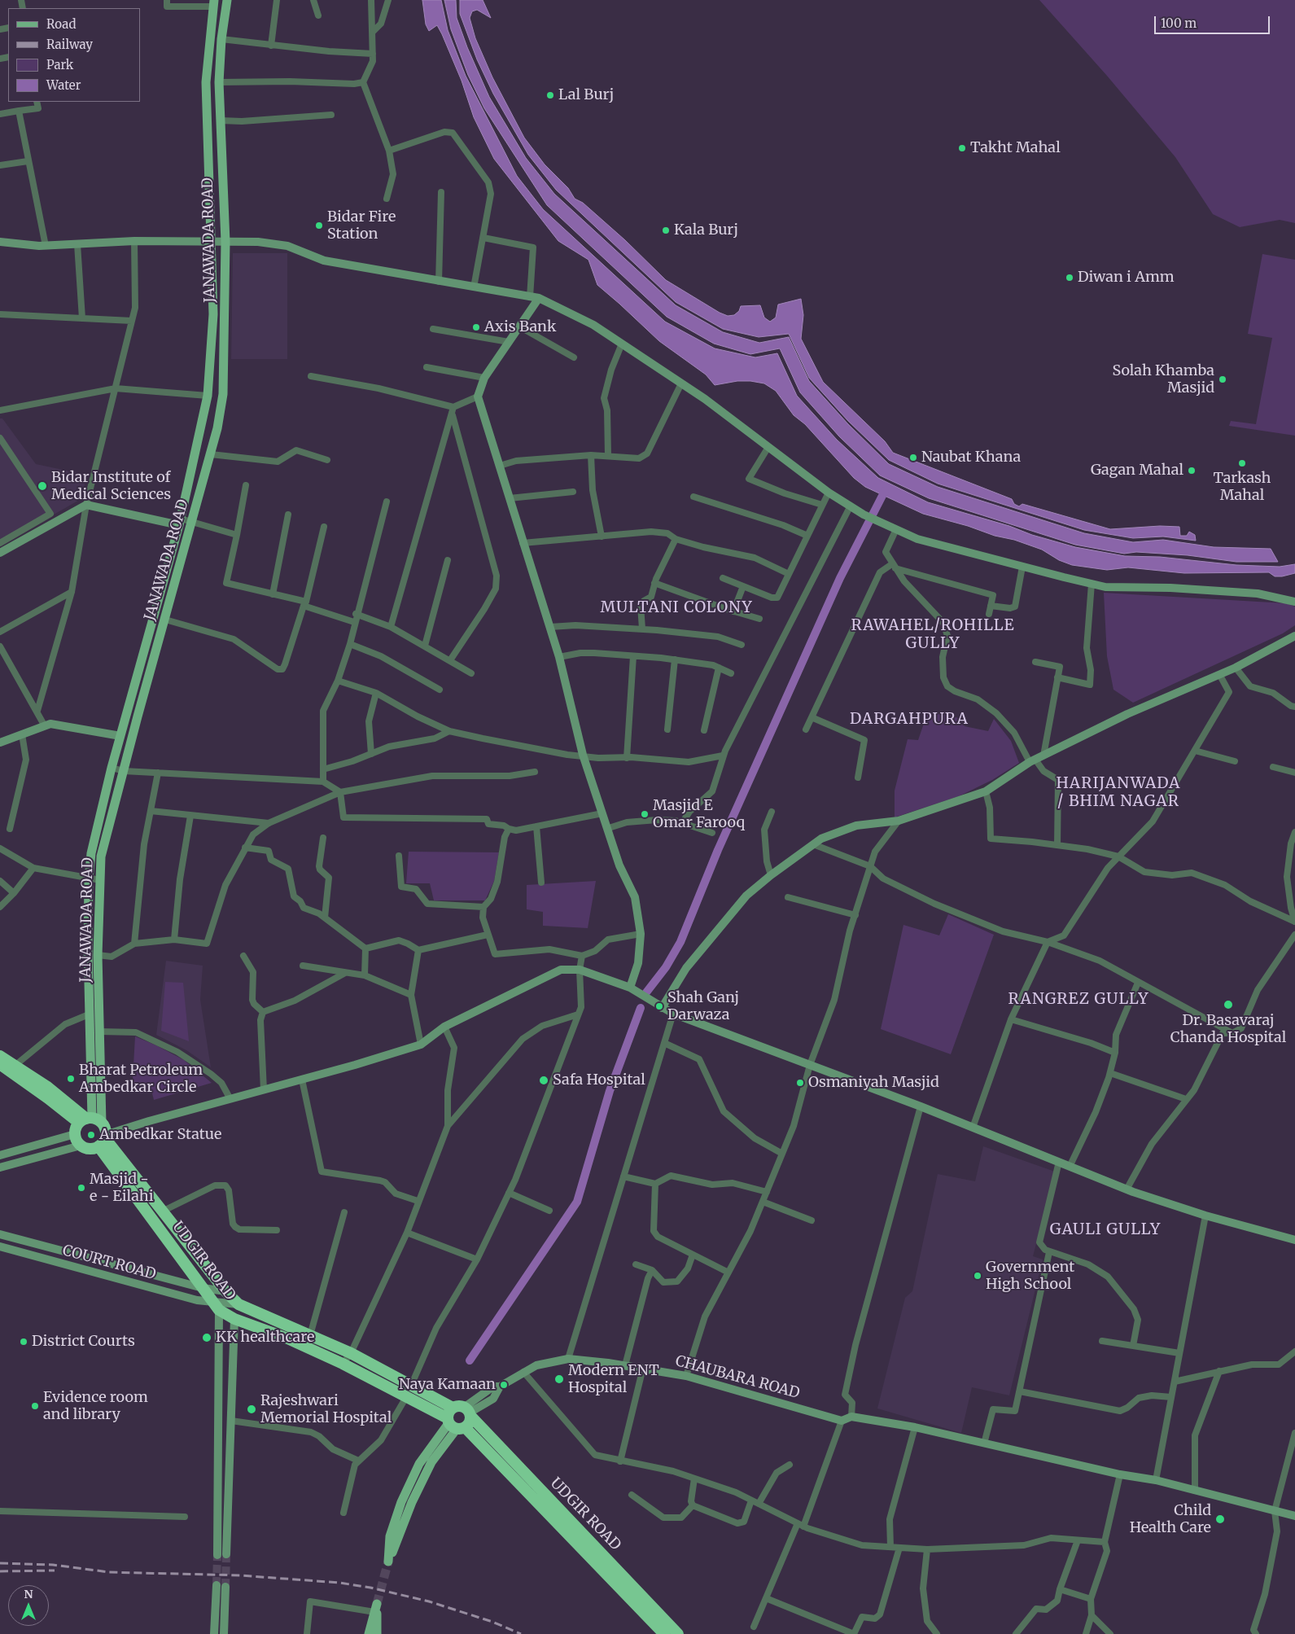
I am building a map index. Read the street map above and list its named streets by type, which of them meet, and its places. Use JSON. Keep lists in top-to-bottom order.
{
  "streets": {
    "highway": ["UDGIR ROAD"],
    "main road": ["JANAWADA ROAD"],
    "street": ["COURT ROAD", "CHAUBARA ROAD"]
  },
  "crossings": [
    ["JANAWADA ROAD", "UDGIR ROAD"],
    ["UDGIR ROAD", "COURT ROAD"],
    ["UDGIR ROAD", "CHAUBARA ROAD"]
  ],
  "districts": [
    "MULTANI COLONY",
    "RAWAHEL/ROHILLE GULLY",
    "DARGAHPURA",
    "HARIJANWADA / BHIM NAGAR",
    "RANGREZ GULLY",
    "GAULI GULLY"
  ],
  "places": [
    "Lal Burj",
    "Takht Mahal",
    "Bidar Fire Station",
    "Kala Burj",
    "Diwan i Amm",
    "Axis Bank",
    "Solah Khamba Masjid",
    "Naubat Khana",
    "Tarkash Mahal",
    "Gagan Mahal",
    "Bidar Institute of Medical Sciences",
    "Masjid E Omar Farooq",
    "Dr. Basavaraj Chanda Hospital",
    "Shah Ganj Darwaza",
    "Bharat Petroleum Ambedkar Circle",
    "Safa Hospital",
    "Osmaniyah Masjid",
    "Ambedkar Statue",
    "Masjid - e - Eilahi",
    "Government High School",
    "KK healthcare",
    "District Courts",
    "Modern ENT Hospital",
    "Naya Kamaan",
    "Evidence room and library",
    "Rajeshwari Memorial Hospital",
    "Child Health Care"
  ],
  "legend": [
    "Road",
    "Railway",
    "Park",
    "Water"
  ],
  "scale_bar": "100 m",
  "north": "top"
}
